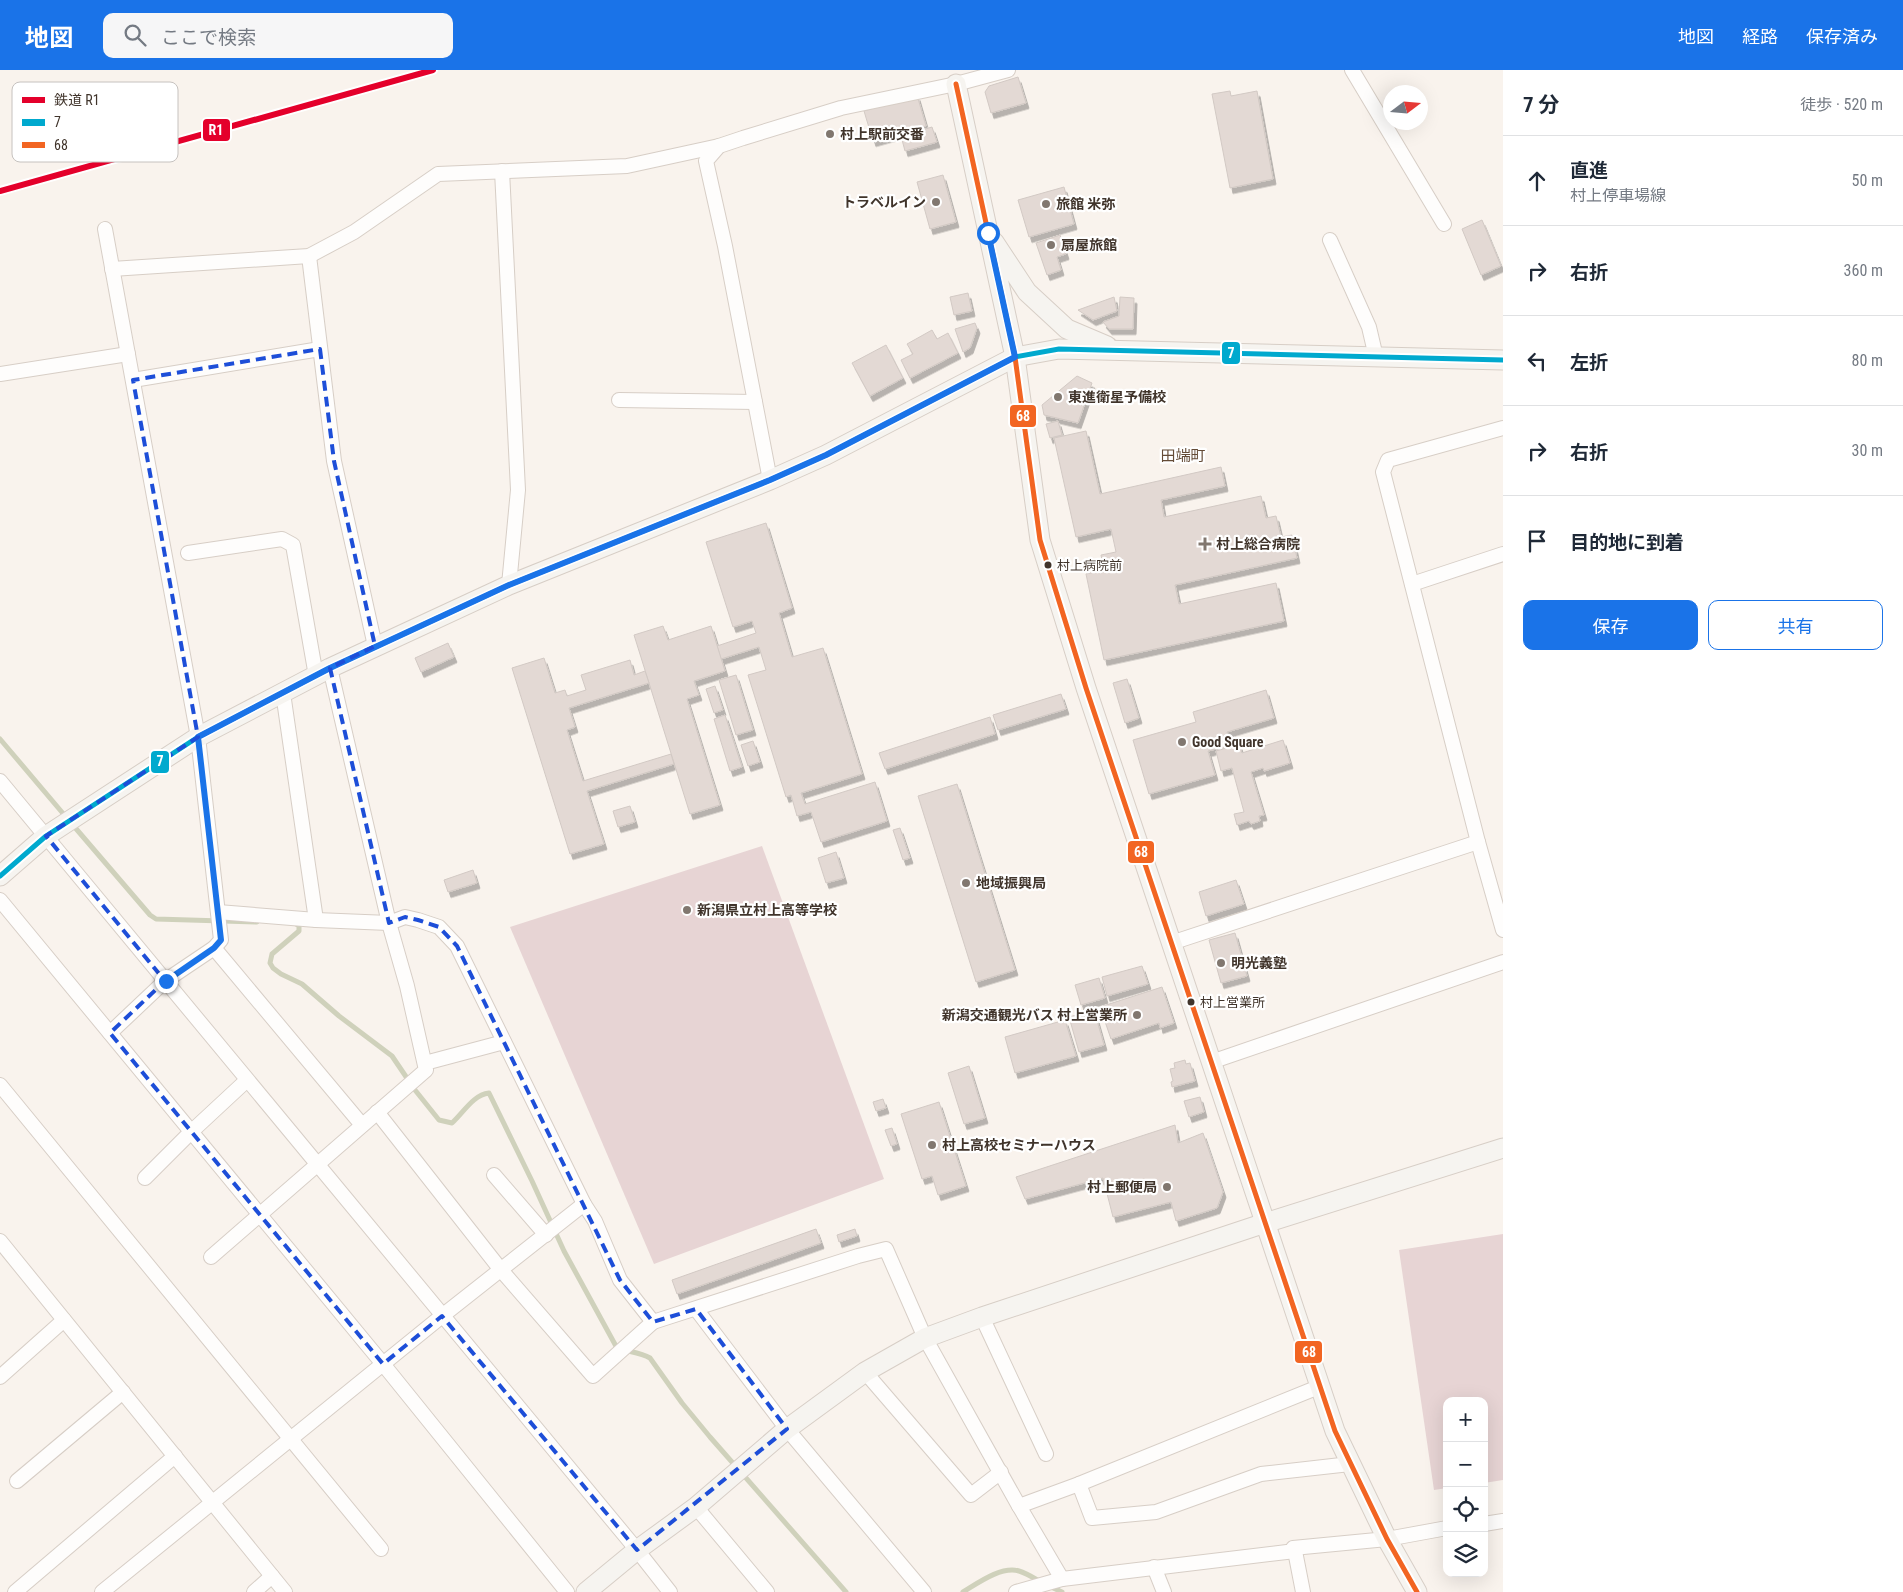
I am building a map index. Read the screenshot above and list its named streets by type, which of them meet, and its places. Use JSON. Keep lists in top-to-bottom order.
{
  "districts": ["田端町"],
  "places": {
    "other": [
      "村上駅前交番",
      "トラベルイン",
      "旅館 米弥",
      "扇屋旅館",
      "東進衛星予備校",
      "村上病院前",
      "Good Square",
      "地域振興局",
      "新潟県立村上高等学校",
      "明光義塾",
      "村上営業所",
      "新潟交通観光バス 村上営業所",
      "村上高校セミナーハウス",
      "村上郵便局"
    ],
    "health": ["村上総合病院"]
  },
  "lines": ["rail line R1", "transit line 68", "transit line 7"],
  "legend": ["鉄道 R1", "7", "68"],
  "north": "right",
  "page": {
    "header": "地図",
    "search": "ここで検索",
    "nav": ["地図", "経路", "保存済み"],
    "heading": ["7 分", "徒歩 · 520 m"],
    "list": [
      ["直進", "村上停車場線", "50 m"],
      ["右折", "360 m"],
      ["左折", "80 m"],
      ["右折", "30 m"],
      "目的地に到着"
    ],
    "buttons": ["保存", "共有"],
    "map_buttons": ["+", "−"]
  }
}
